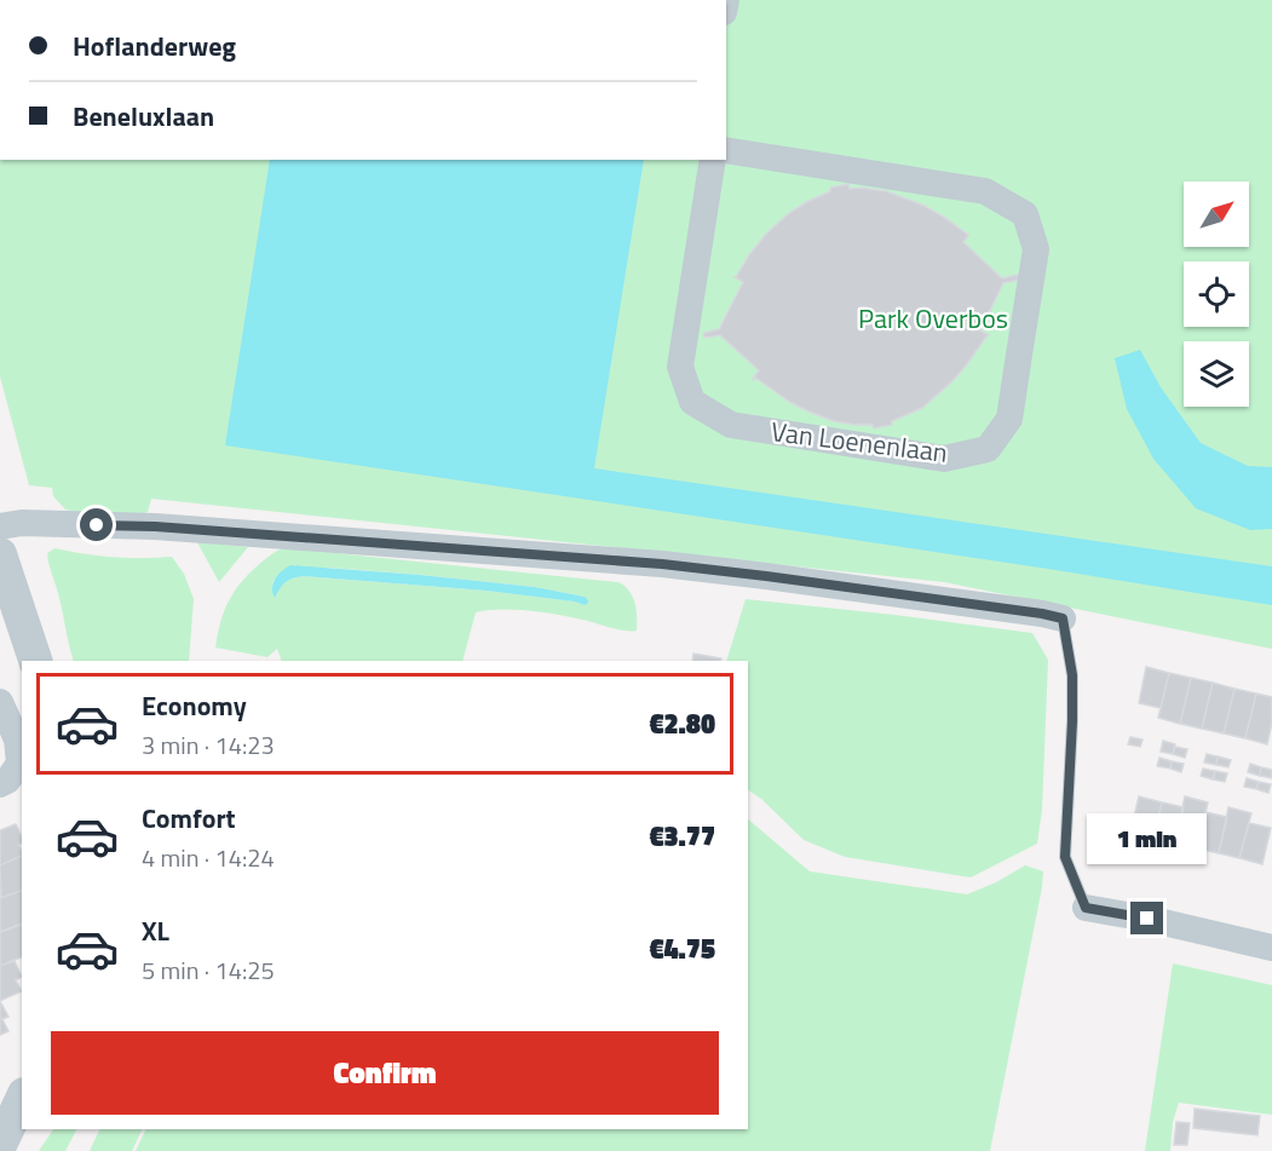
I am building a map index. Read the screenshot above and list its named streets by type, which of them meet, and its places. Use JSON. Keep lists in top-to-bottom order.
{
  "streets": {
    "street": ["Van Loenenlaan"]
  },
  "parks": ["Park Overbos"],
  "north": "top right",
  "page": {
    "banner": ["Hoflanderweg", "Beneluxlaan"],
    "list": [
      {
        "name": "Economy",
        "note": "3 min · 14:23",
        "value": "€2.80"
      },
      {
        "name": "Comfort",
        "note": "4 min · 14:24",
        "value": "€3.77"
      },
      {
        "name": "XL",
        "note": "5 min · 14:25",
        "value": "€4.75"
      }
    ],
    "bubble": "1 min",
    "buttons": "Confirm"
  }
}
